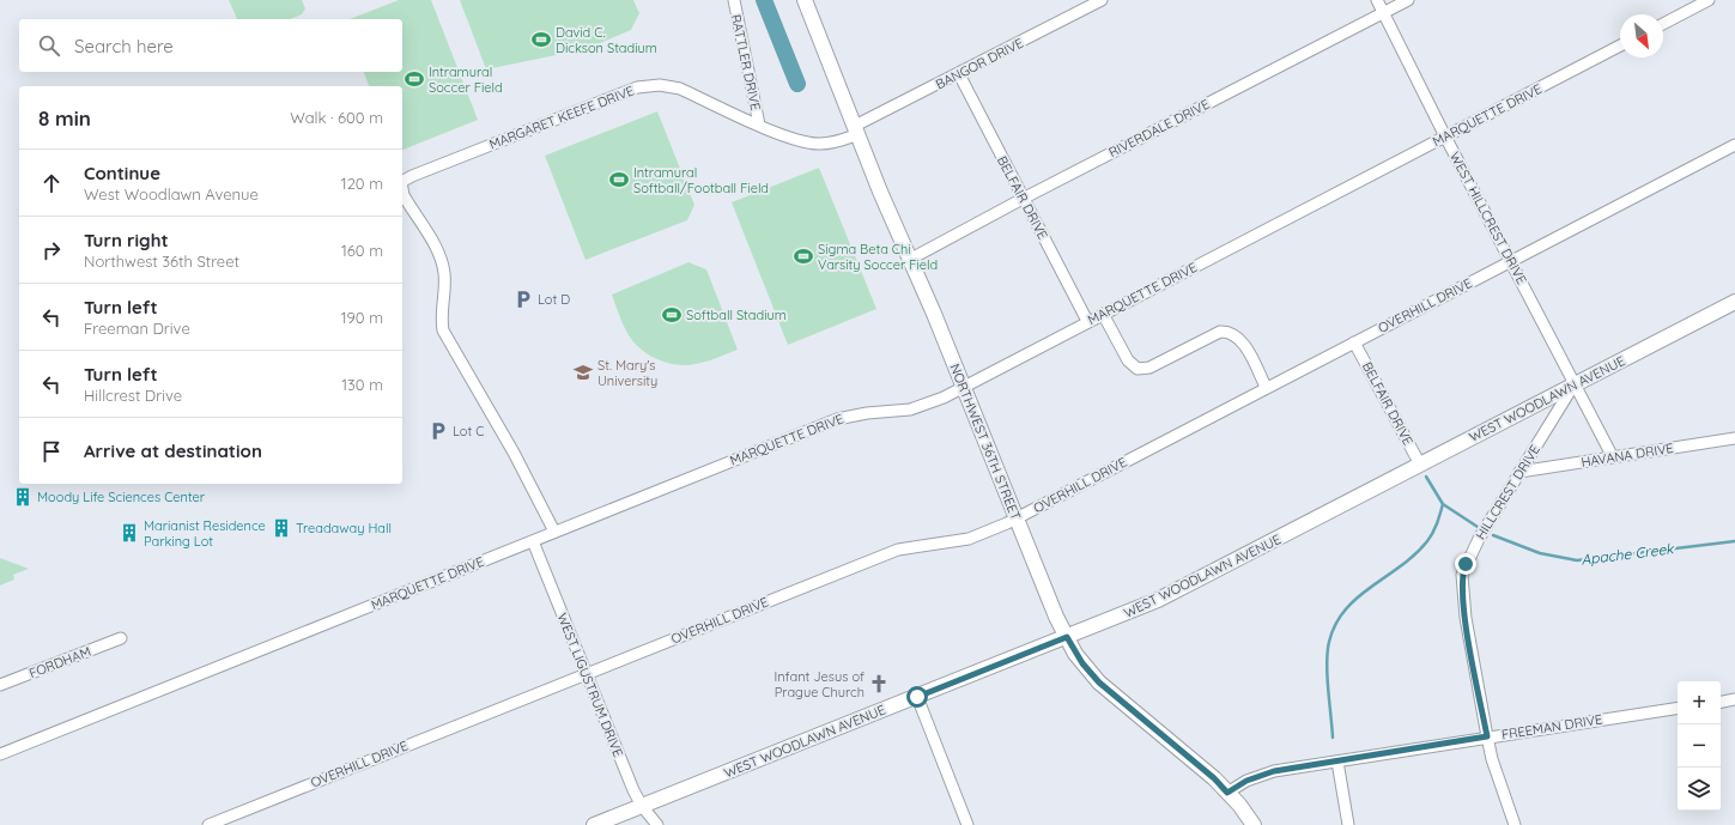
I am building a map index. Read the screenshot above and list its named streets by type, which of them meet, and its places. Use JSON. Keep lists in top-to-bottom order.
{
  "streets": {
    "street": [
      "RATTLER DRIVE",
      "BANGOR DRIVE",
      "MARQUETTE DRIVE",
      "MARGARET KEEFE DRIVE",
      "RIVERDALE DRIVE",
      "BELFAIR DRIVE",
      "WEST HILLCREST DRIVE",
      "OVERHILL DRIVE",
      "WEST WOODLAWN AVENUE",
      "NORTHWEST 36TH STREET",
      "HAVANA DRIVE",
      "HILLCREST DRIVE",
      "FORDHAM",
      "WEST LIGUSTRUM DRIVE",
      "FREEMAN DRIVE"
    ]
  },
  "crossings": [
    ["RATTLER DRIVE", "MARGARET KEEFE DRIVE"],
    ["BANGOR DRIVE", "MARGARET KEEFE DRIVE"],
    ["BANGOR DRIVE", "BELFAIR DRIVE"],
    ["BANGOR DRIVE", "NORTHWEST 36TH STREET"],
    ["MARQUETTE DRIVE", "MARGARET KEEFE DRIVE"],
    ["MARQUETTE DRIVE", "BELFAIR DRIVE"],
    ["MARQUETTE DRIVE", "WEST HILLCREST DRIVE"],
    ["MARQUETTE DRIVE", "NORTHWEST 36TH STREET"],
    ["MARQUETTE DRIVE", "WEST LIGUSTRUM DRIVE"],
    ["MARGARET KEEFE DRIVE", "NORTHWEST 36TH STREET"],
    ["RIVERDALE DRIVE", "BELFAIR DRIVE"],
    ["RIVERDALE DRIVE", "WEST HILLCREST DRIVE"],
    ["RIVERDALE DRIVE", "NORTHWEST 36TH STREET"],
    ["BELFAIR DRIVE", "OVERHILL DRIVE"],
    ["BELFAIR DRIVE", "WEST WOODLAWN AVENUE"],
    ["WEST HILLCREST DRIVE", "OVERHILL DRIVE"],
    ["WEST HILLCREST DRIVE", "WEST WOODLAWN AVENUE"],
    ["WEST HILLCREST DRIVE", "HILLCREST DRIVE"],
    ["OVERHILL DRIVE", "NORTHWEST 36TH STREET"],
    ["OVERHILL DRIVE", "WEST LIGUSTRUM DRIVE"],
    ["WEST WOODLAWN AVENUE", "NORTHWEST 36TH STREET"],
    ["WEST WOODLAWN AVENUE", "HILLCREST DRIVE"],
    ["WEST WOODLAWN AVENUE", "WEST LIGUSTRUM DRIVE"],
    ["NORTHWEST 36TH STREET", "FREEMAN DRIVE"],
    ["HAVANA DRIVE", "HILLCREST DRIVE"],
    ["HILLCREST DRIVE", "FREEMAN DRIVE"]
  ],
  "water": ["Apache Creek"],
  "places": {
    "sports": [
      "David C. Dickson Stadium",
      "Intramural Soccer Field",
      "Intramural Softball/Football Field",
      "Sigma Beta Chi Varsity Soccer Field",
      "Softball Stadium"
    ],
    "parking": ["Lot D", "Lot C"],
    "school or university": ["St. Mary's University"],
    "building": ["Moody Life Sciences Center", "Treadaway Hall", "Marianist Residence Parking Lot"],
    "church": ["Infant Jesus of Prague Church"]
  },
  "north": "bottom right",
  "page": {
    "search": "Search here",
    "heading": ["8 min", "Walk · 600 m"],
    "list": [
      ["Continue", "West Woodlawn Avenue", "120 m"],
      ["Turn right", "Northwest 36th Street", "160 m"],
      ["Turn left", "Freeman Drive", "190 m"],
      ["Turn left", "Hillcrest Drive", "130 m"],
      "Arrive at destination"
    ],
    "map_buttons": ["+", "−"]
  }
}
